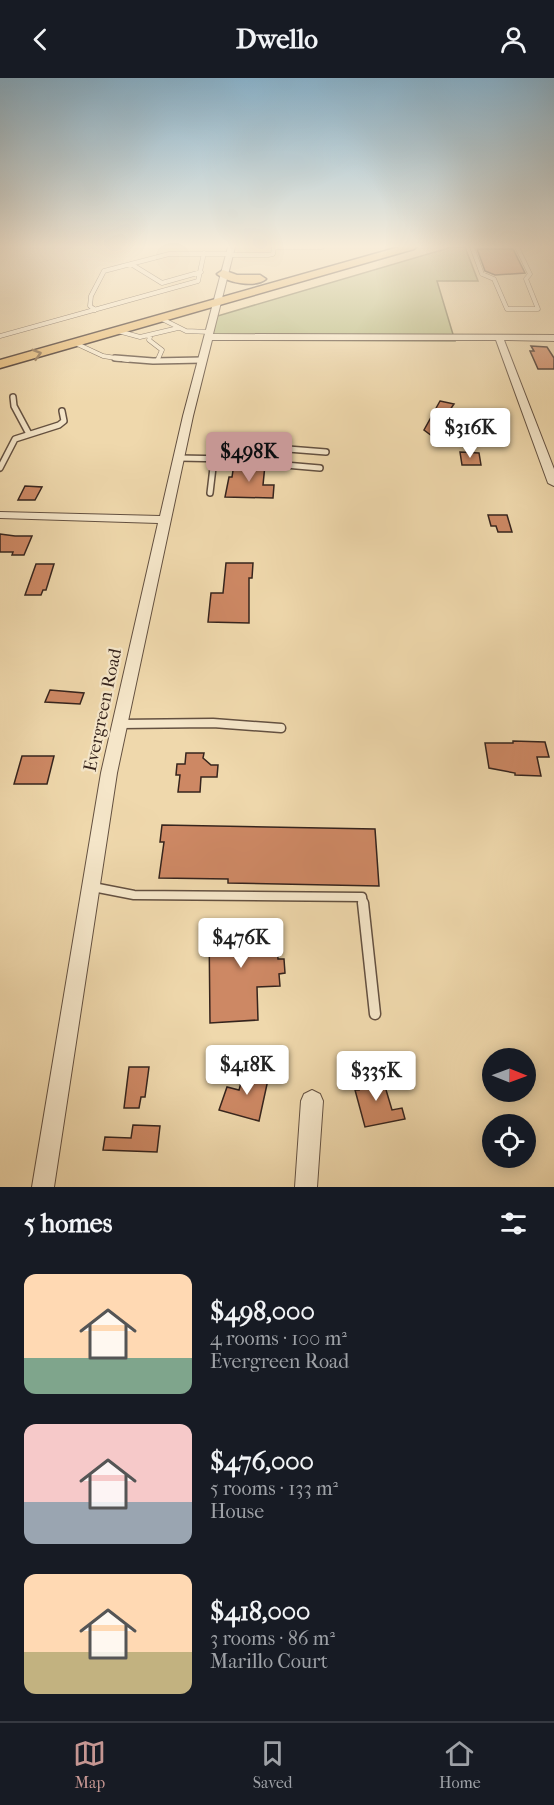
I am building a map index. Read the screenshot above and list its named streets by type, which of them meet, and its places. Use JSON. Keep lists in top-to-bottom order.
{
  "streets": {
    "street": ["Evergreen Road"]
  },
  "north": "right",
  "page": {
    "header": "Dwello",
    "price": [
      "$316K",
      "$498K",
      "$476K",
      "$418K",
      "$335K"
    ],
    "heading": "5 homes",
    "list": [
      {
        "name": "$498,000",
        "note": "4 rooms · 100 m² · Evergreen Road"
      },
      {
        "name": "$476,000",
        "note": "5 rooms · 133 m² · House"
      },
      {
        "name": "$418,000",
        "note": "3 rooms · 86 m² · Marillo Court"
      }
    ],
    "tabs": ["Map", "Saved", "Home"]
  }
}
